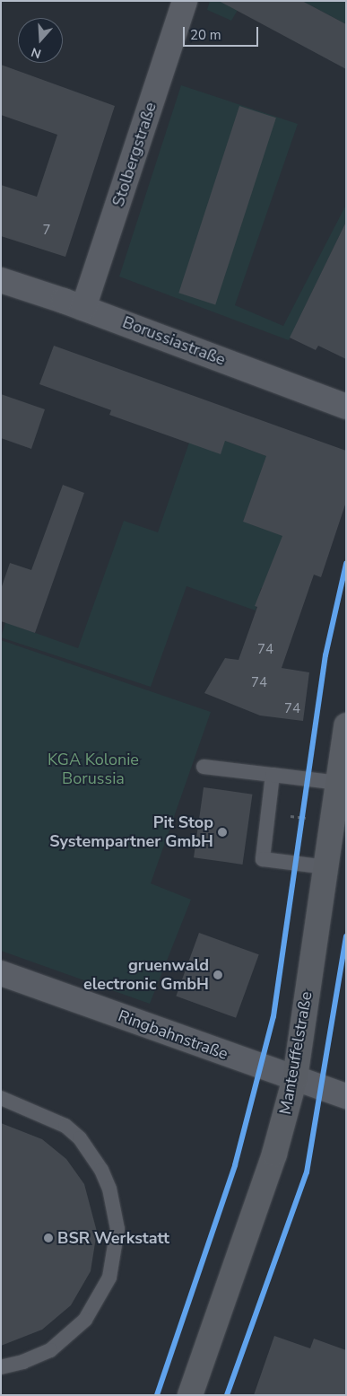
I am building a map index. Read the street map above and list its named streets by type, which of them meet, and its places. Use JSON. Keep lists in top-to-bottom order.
{
  "streets": {
    "main road": ["Manteuffelstraße"],
    "street": ["Stolbergstraße", "Borussiastraße", "Ringbahnstraße"]
  },
  "crossings": [
    ["Stolbergstraße", "Borussiastraße"],
    ["Ringbahnstraße", "Manteuffelstraße"]
  ],
  "parks": ["KGA Kolonie Borussia"],
  "places": ["Pit Stop Systempartner GmbH", "gruenwald electronic GmbH", "BSR Werkstatt"],
  "house_numbers": [
    "7",
    "74",
    "74",
    "74"
  ],
  "scale_bar": "20 m",
  "north": "bottom"
}
